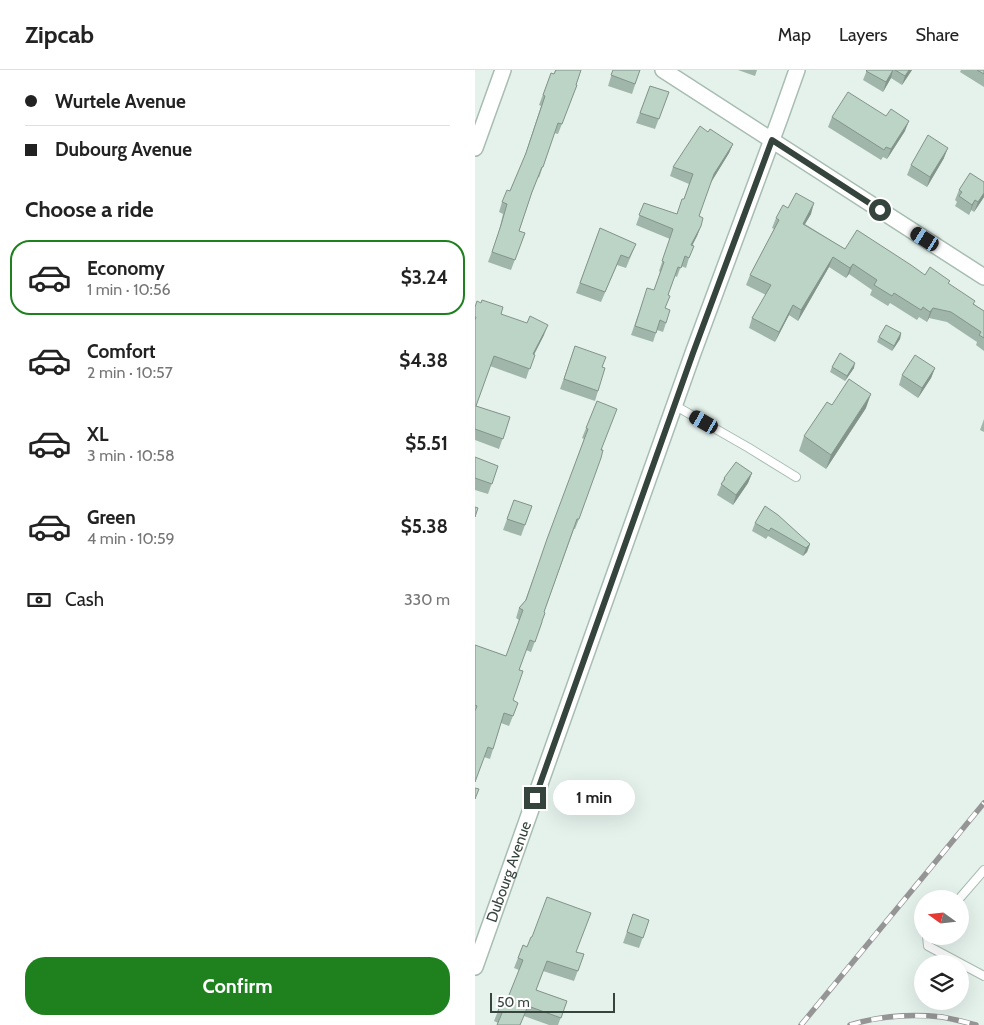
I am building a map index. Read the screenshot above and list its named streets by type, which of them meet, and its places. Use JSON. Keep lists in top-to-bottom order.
{
  "streets": {
    "street": ["Dubourg Avenue"]
  },
  "scale_bar": "50 m",
  "north": "left",
  "page": {
    "header": "Zipcab",
    "nav": ["Map", "Layers", "Share"],
    "banner": ["Wurtele Avenue", "Dubourg Avenue"],
    "heading": "Choose a ride",
    "list": [
      {
        "name": "Economy",
        "note": "1 min · 10:56",
        "value": "$3.24"
      },
      {
        "name": "Comfort",
        "note": "2 min · 10:57",
        "value": "$4.38"
      },
      {
        "name": "XL",
        "note": "3 min · 10:58",
        "value": "$5.51"
      },
      {
        "name": "Green",
        "note": "4 min · 10:59",
        "value": "$5.38"
      }
    ],
    "pay": ["Cash", "330 m"],
    "bubble": "1 min",
    "buttons": "Confirm",
    "scale": "50 m"
  }
}
